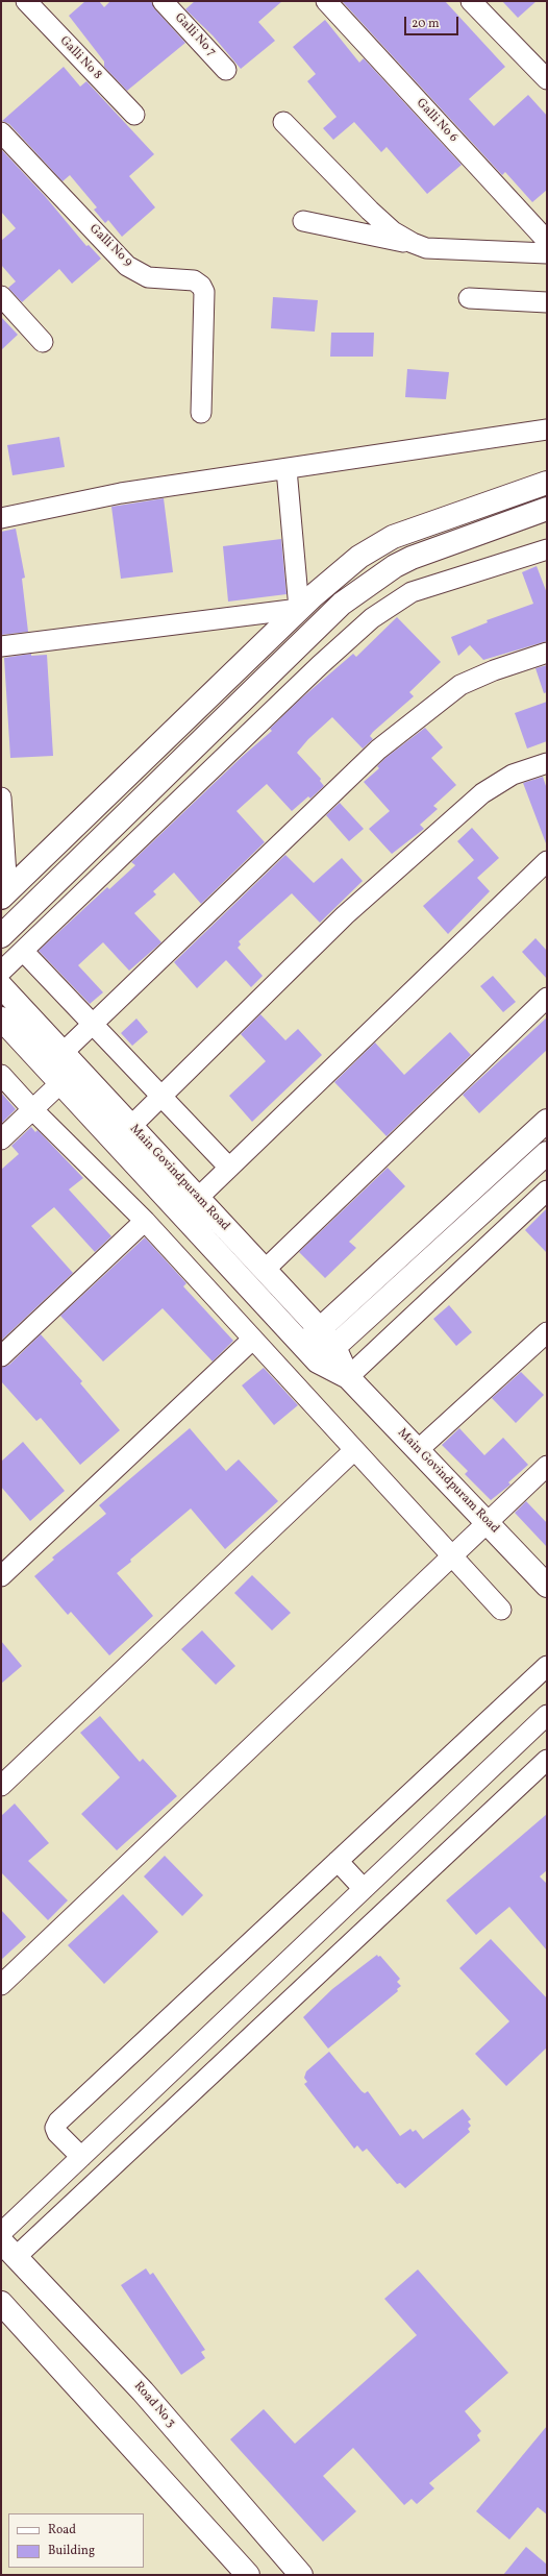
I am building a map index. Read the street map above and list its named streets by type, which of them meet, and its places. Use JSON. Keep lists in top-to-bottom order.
{
  "streets": {
    "street": [
      "Galli No 7",
      "Galli No 8",
      "Galli No 6",
      "Galli No 9",
      "Main Govindpuram Road",
      "Road No 3"
    ]
  },
  "legend": ["Road", "Building"],
  "scale_bar": "20 m"
}
